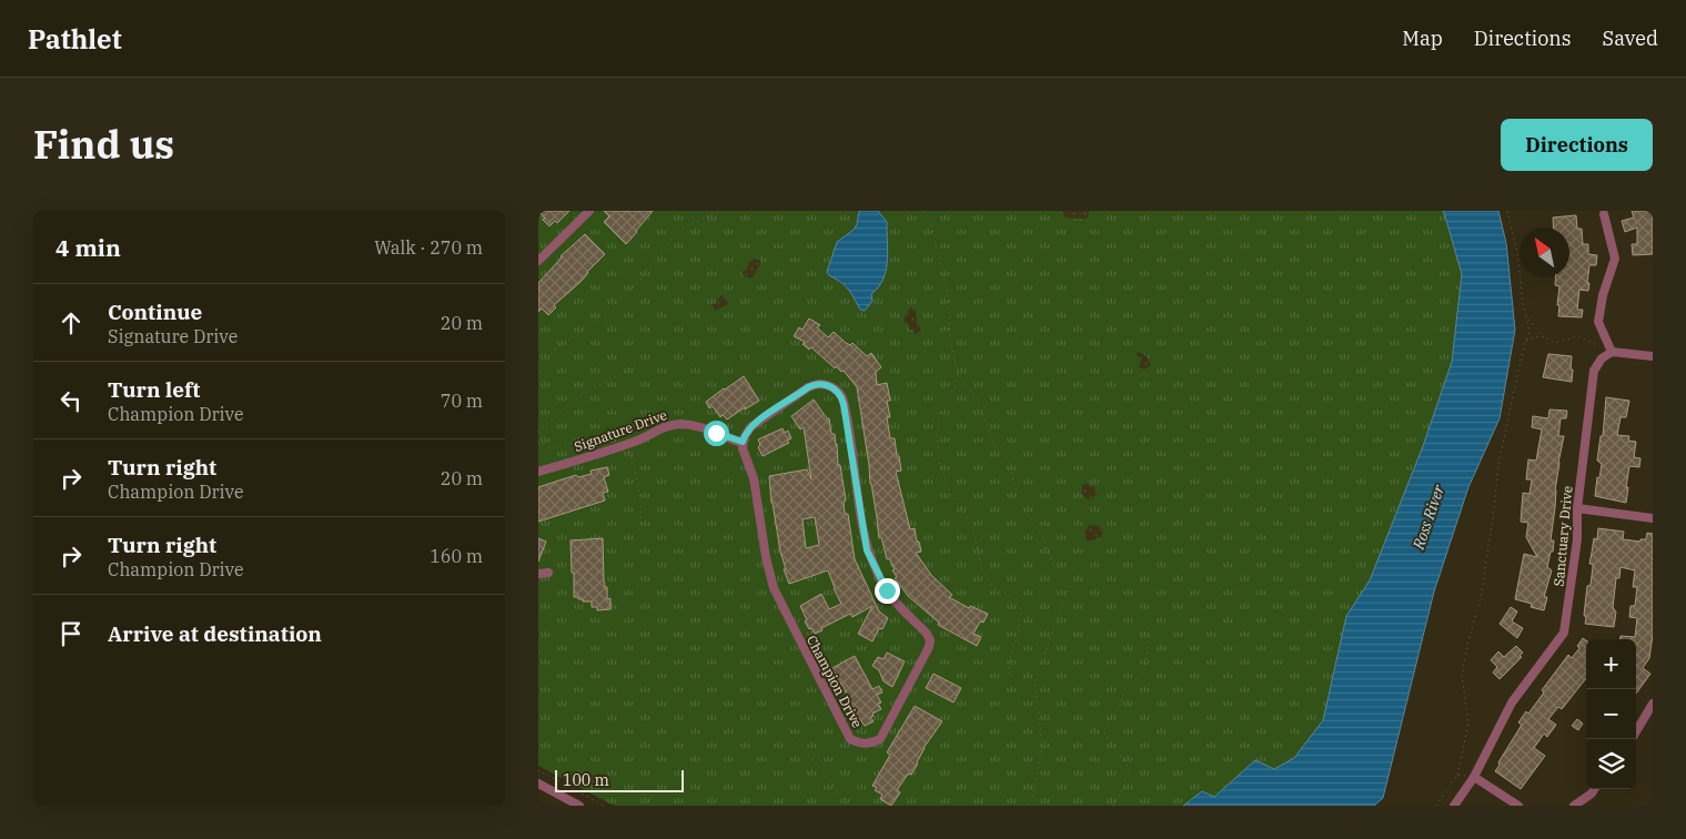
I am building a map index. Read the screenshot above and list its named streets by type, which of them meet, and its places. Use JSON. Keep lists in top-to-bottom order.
{
  "streets": {
    "street": ["Signature Drive", "Sanctuary Drive", "Champion Drive"]
  },
  "crossings": [
    ["Signature Drive", "Champion Drive"]
  ],
  "water": ["Ross River"],
  "scale_bar": "100 m",
  "north": "top left",
  "page": {
    "header": "Pathlet",
    "nav": ["Map", "Directions", "Saved"],
    "title": "Find us",
    "buttons": "Directions",
    "heading": ["4 min", "Walk · 270 m"],
    "list": [
      ["Continue", "Signature Drive", "20 m"],
      ["Turn left", "Champion Drive", "70 m"],
      ["Turn right", "Champion Drive", "20 m"],
      ["Turn right", "Champion Drive", "160 m"],
      "Arrive at destination"
    ],
    "map_buttons": ["+", "−"],
    "scale": "100 m"
  }
}
